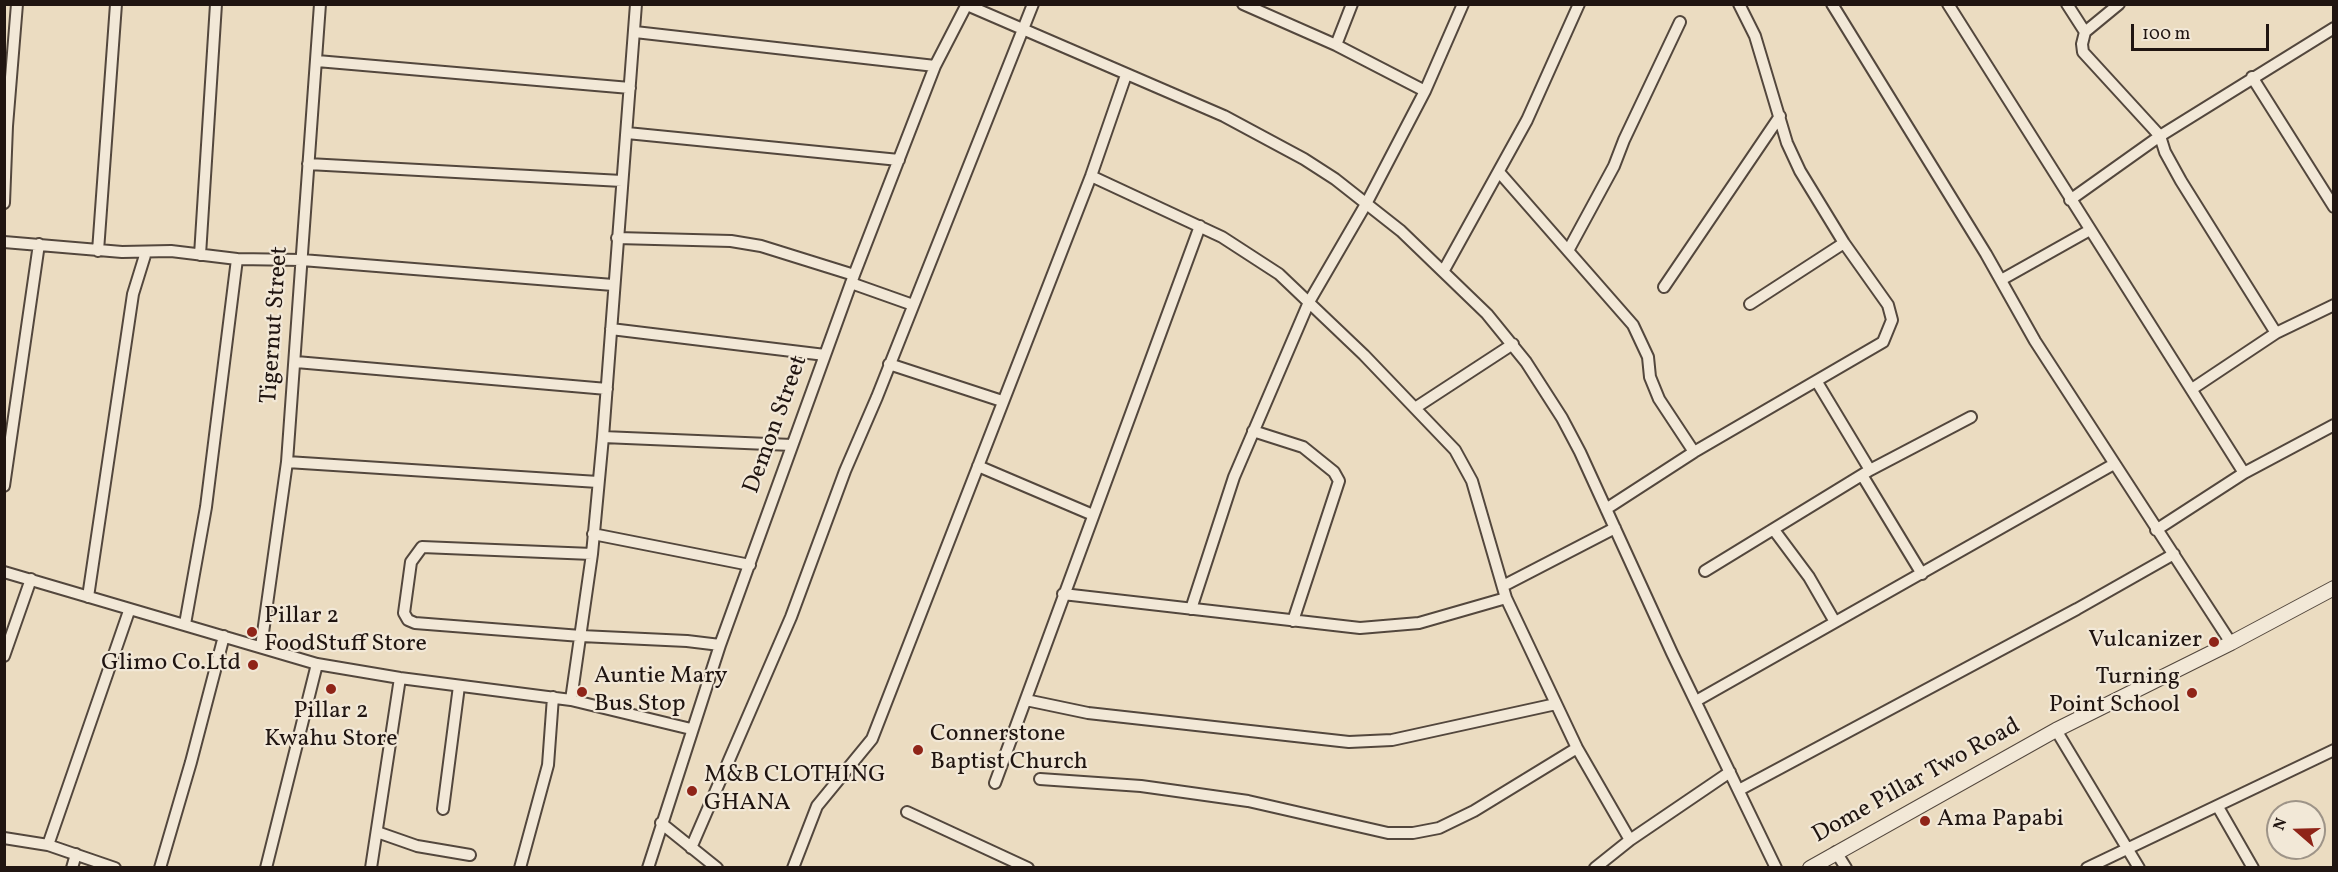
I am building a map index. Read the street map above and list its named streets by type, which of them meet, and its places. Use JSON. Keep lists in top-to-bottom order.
{
  "streets": {
    "street": ["Tigernut Street", "Demon Street", "Dome Pillar Two Road"]
  },
  "places": [
    "Pillar 2 FoodStuff Store",
    "Vulcanizer",
    "Glimo Co.Ltd",
    "Pillar 2 Kwahu Store",
    "Auntie Mary Bus Stop",
    "Turning Point School",
    "Connerstone Baptist Church",
    "M&B CLOTHING GHANA",
    "Ama Papabi"
  ],
  "scale_bar": "100 m",
  "north": "left"
}
